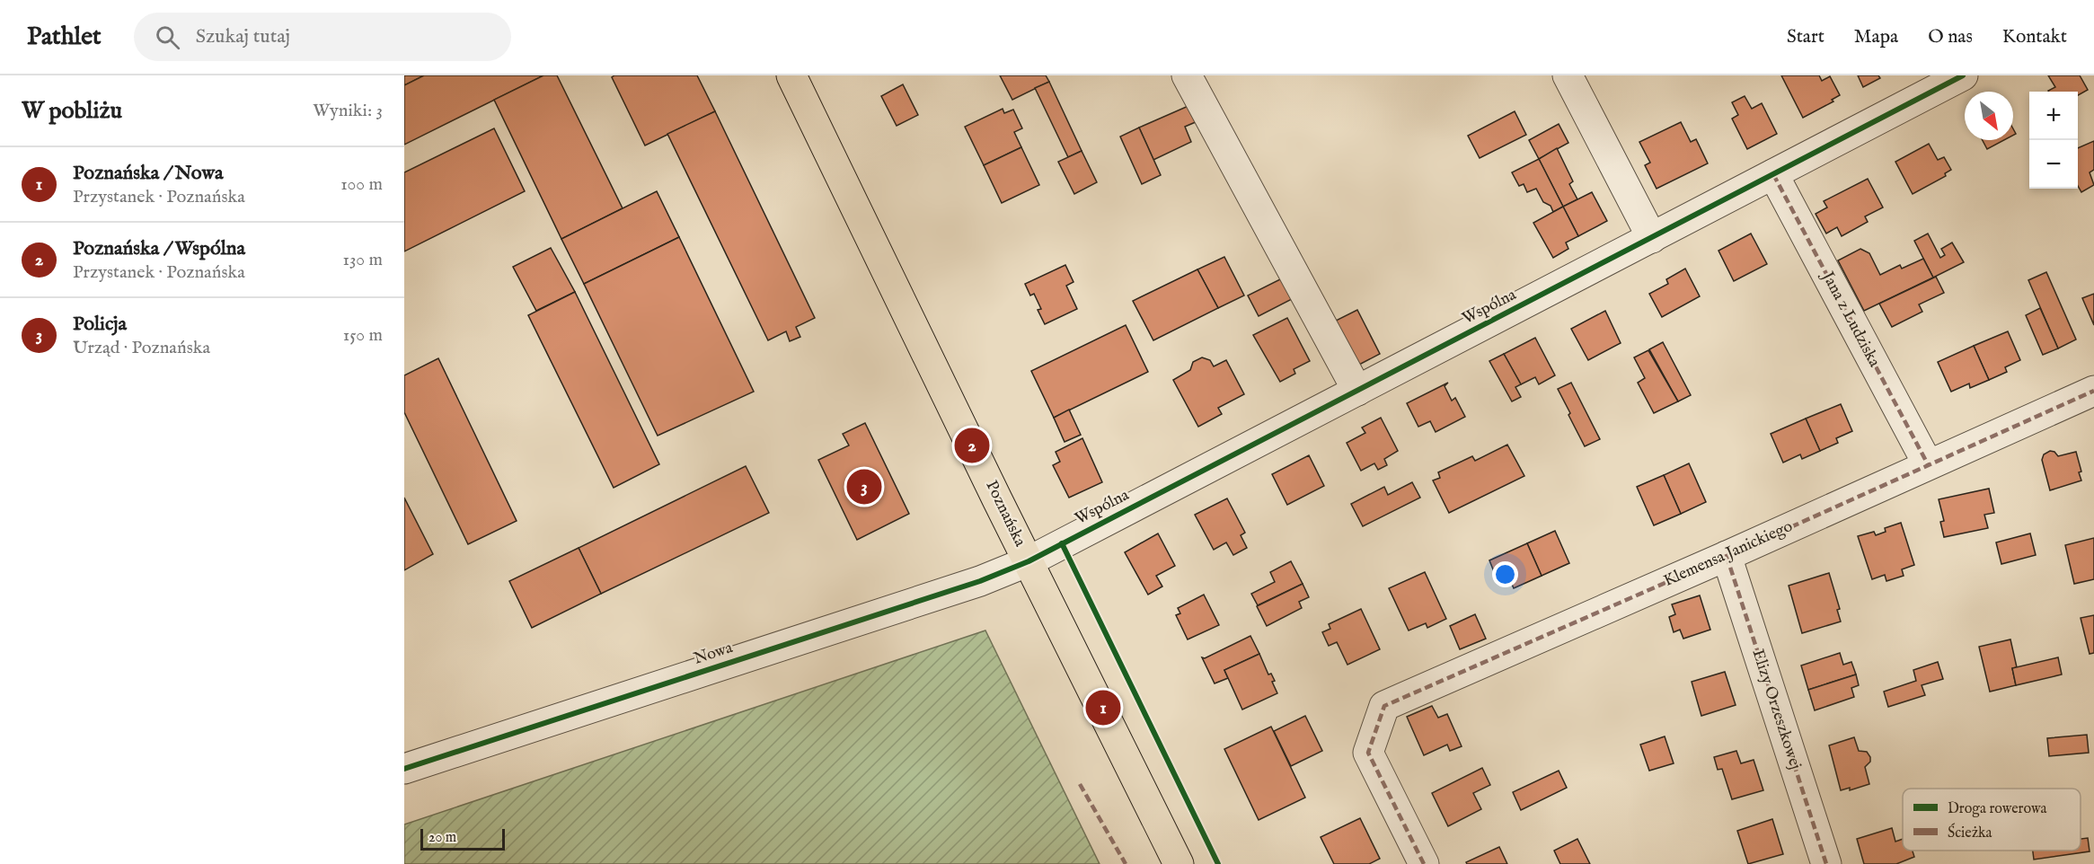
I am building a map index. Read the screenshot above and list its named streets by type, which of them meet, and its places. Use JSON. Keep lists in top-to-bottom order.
{
  "streets": {
    "main road": ["Poznańska"],
    "street": [
      "Wspólna",
      "Jana z Ludziska",
      "Klemensa Janickiego",
      "Nowa",
      "Elizy Orzeszkowej"
    ]
  },
  "crossings": [
    ["Wspólna", "Jana z Ludziska"],
    ["Wspólna", "Poznańska"],
    ["Wspólna", "Nowa"],
    ["Jana z Ludziska", "Klemensa Janickiego"],
    ["Poznańska", "Nowa"],
    ["Klemensa Janickiego", "Elizy Orzeszkowej"]
  ],
  "legend": ["Droga rowerowa", "Ścieżka"],
  "scale_bar": "20 m",
  "north": "bottom right",
  "page": {
    "header": "Pathlet",
    "search": "Szukaj tutaj",
    "nav": [
      "Start",
      "Mapa",
      "O nas",
      "Kontakt"
    ],
    "heading": ["W pobliżu", "Wyniki: 3"],
    "map_buttons": ["+", "−"],
    "list": [
      {
        "mark": "1",
        "name": "Poznańska / Nowa",
        "note": "Przystanek · Poznańska",
        "value": "100 m"
      },
      {
        "mark": "2",
        "name": "Poznańska / Wspólna",
        "note": "Przystanek · Poznańska",
        "value": "130 m"
      },
      {
        "mark": "3",
        "name": "Policja",
        "note": "Urząd · Poznańska",
        "value": "150 m"
      }
    ],
    "pins": ["2", "3", "1"],
    "scale": "20 m"
  }
}
